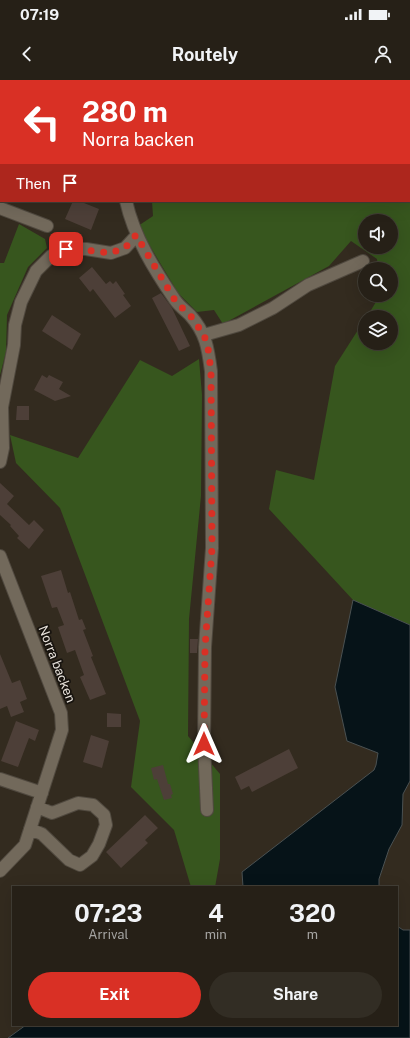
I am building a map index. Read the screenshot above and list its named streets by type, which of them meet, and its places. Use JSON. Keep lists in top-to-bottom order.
{
  "streets": {
    "street": ["Norra backen"]
  },
  "page": {
    "status": "07:19",
    "header": "Routely",
    "turn": ["280 m", "Norra backen"],
    "then": "Then",
    "eta": [
      "07:23",
      "Arrival",
      "4",
      "min",
      "320",
      "m"
    ],
    "buttons": ["Exit", "Share"]
  }
}
